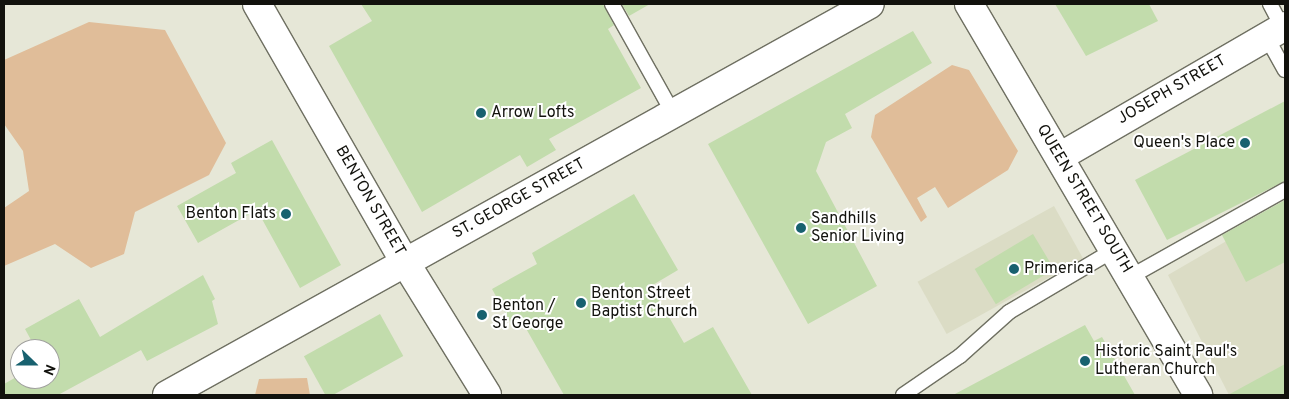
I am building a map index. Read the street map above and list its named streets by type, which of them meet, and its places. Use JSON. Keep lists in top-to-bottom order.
{
  "streets": {
    "street": [
      "JOSEPH STREET",
      "ST. GEORGE STREET",
      "QUEEN STREET SOUTH",
      "BENTON STREET"
    ]
  },
  "crossings": [
    ["JOSEPH STREET", "QUEEN STREET SOUTH"],
    ["ST. GEORGE STREET", "BENTON STREET"]
  ],
  "places": [
    "Arrow Lofts",
    "Queen's Place",
    "Benton Flats",
    "Sandhills Senior Living",
    "Primerica",
    "Benton Street Baptist Church",
    "Benton / St George",
    "Historic Saint Paul's Lutheran Church"
  ],
  "north": "right"
}
